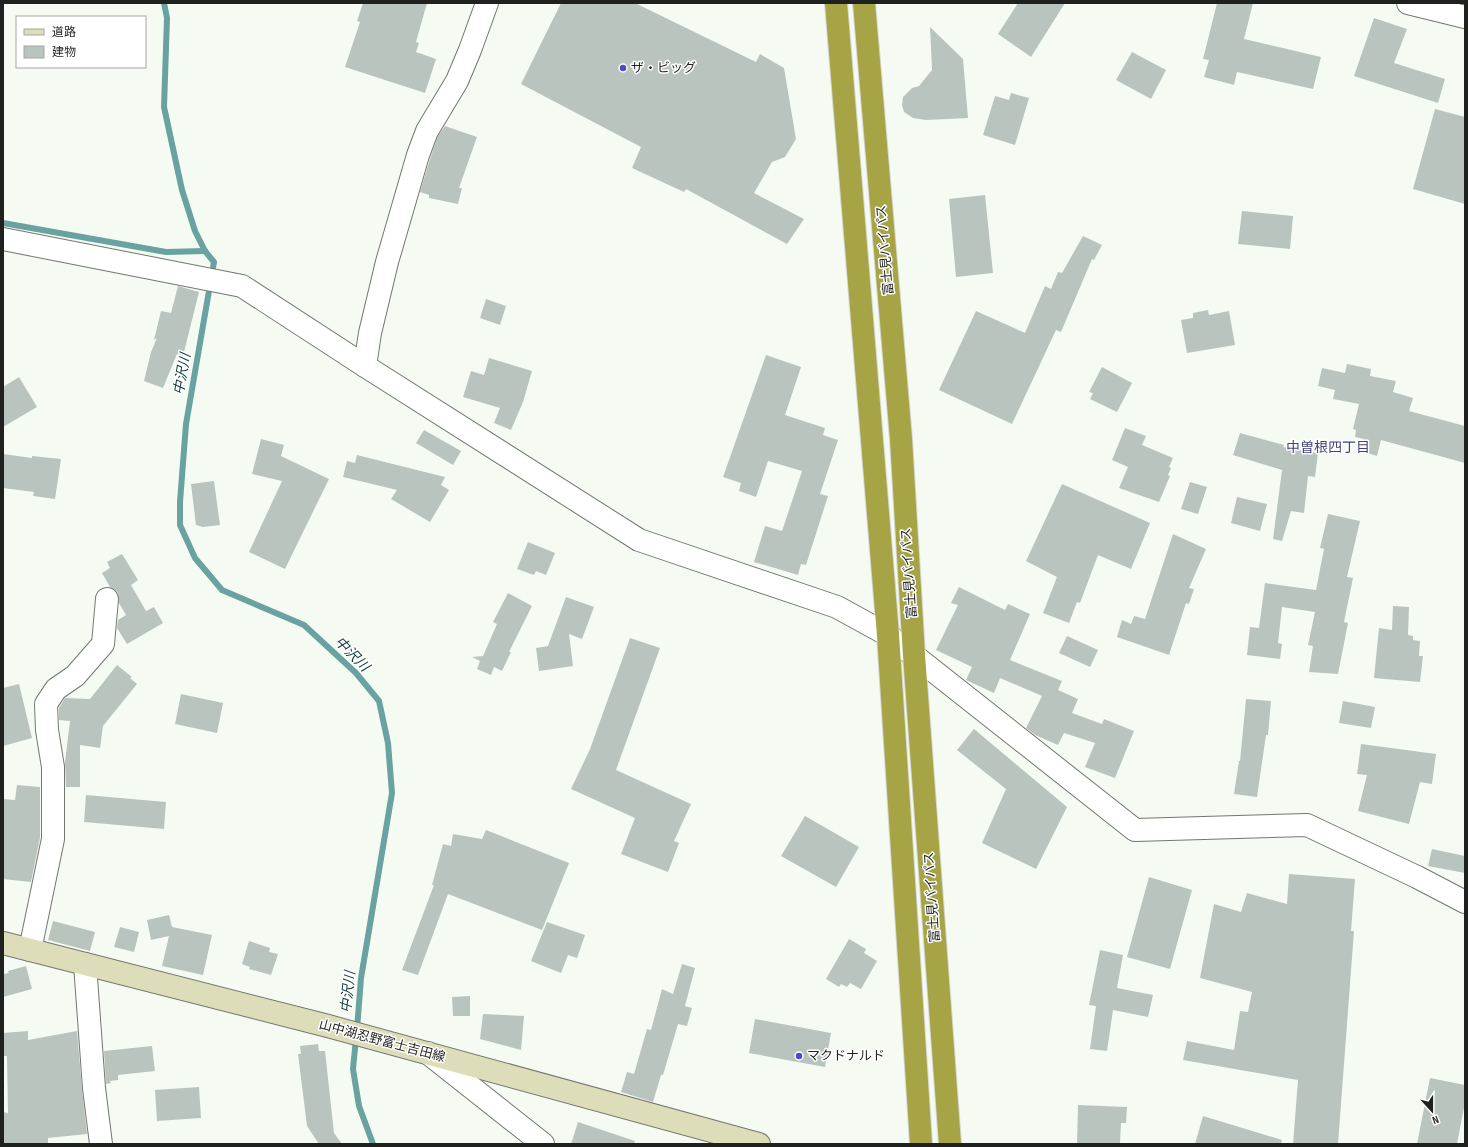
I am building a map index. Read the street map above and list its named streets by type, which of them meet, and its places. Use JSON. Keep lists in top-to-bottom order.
{
  "streets": {
    "highway": ["富士見バイパス"],
    "main road": ["山中湖忍野富士吉田線"]
  },
  "districts": ["中曽根四丁目"],
  "water": ["中沢川"],
  "places": ["ザ・ビッグ", "マクドナルド"],
  "legend": ["道路", "建物"],
  "north": "bottom"
}
